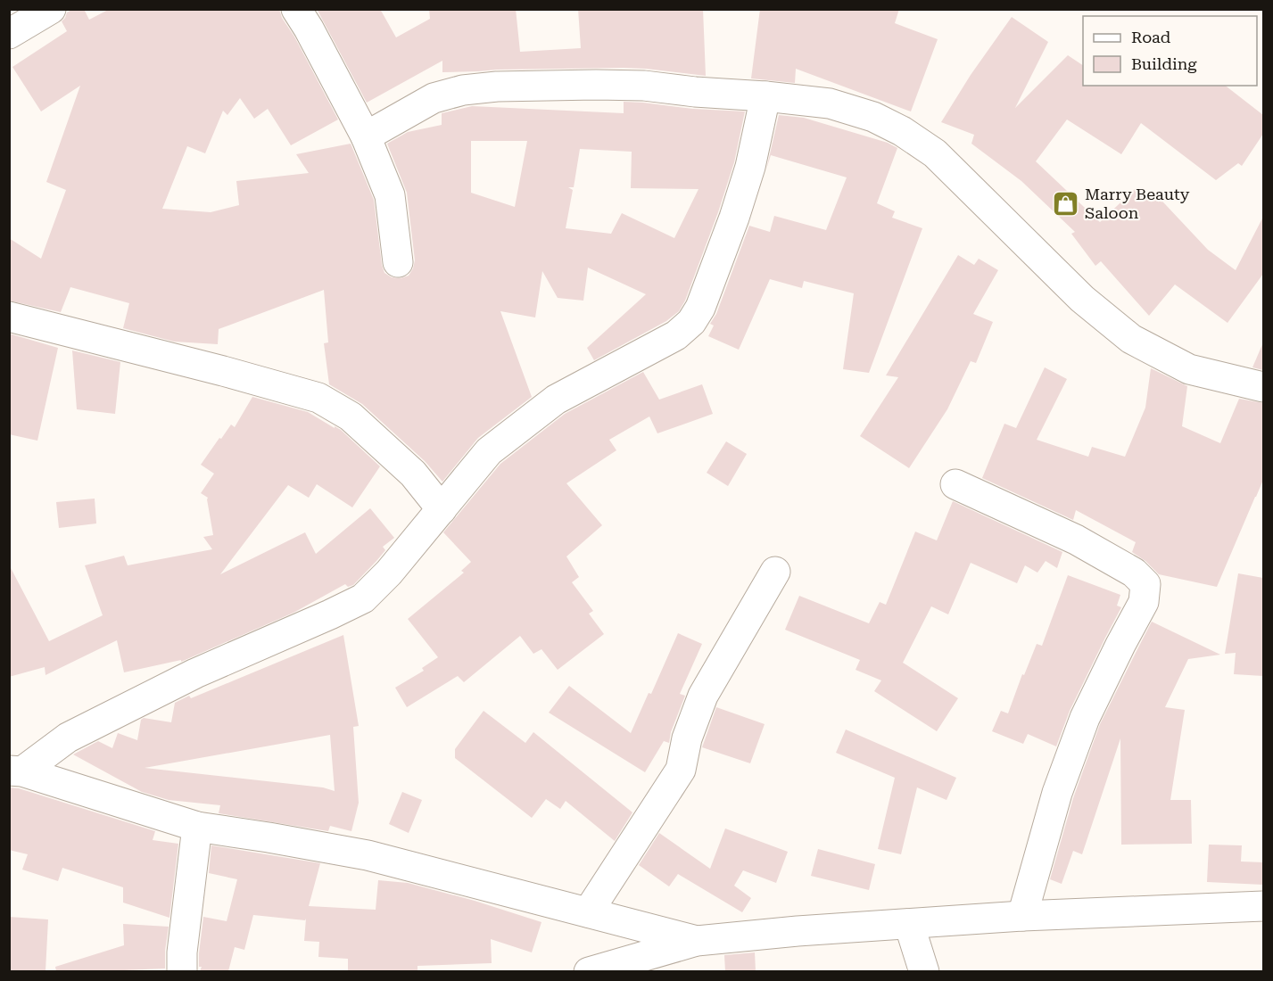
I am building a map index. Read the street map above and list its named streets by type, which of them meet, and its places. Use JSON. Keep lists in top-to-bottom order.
{
  "places": {
    "shop": ["Marry Beauty Saloon"]
  },
  "legend": ["Road", "Building"]
}
